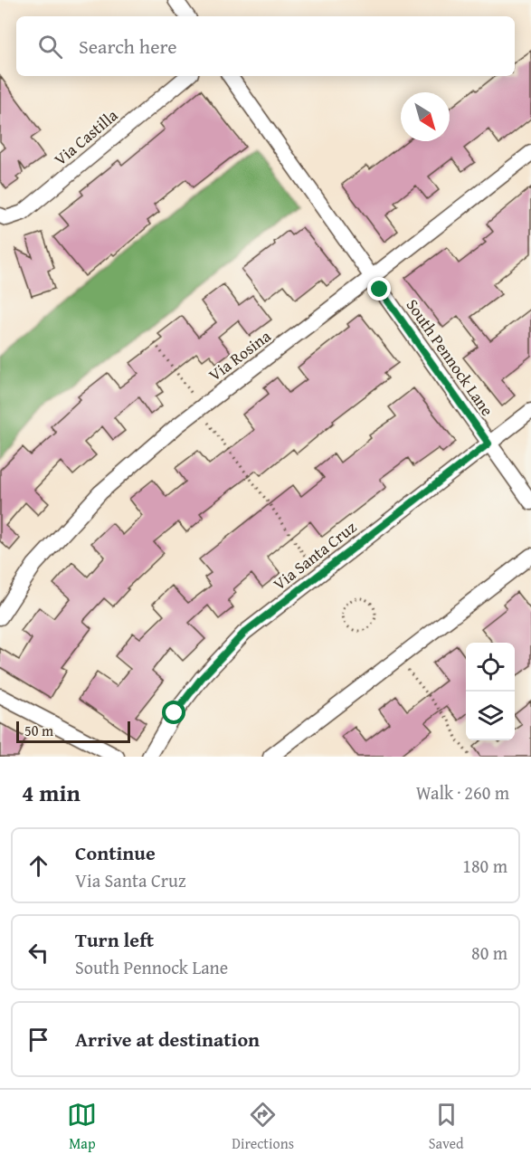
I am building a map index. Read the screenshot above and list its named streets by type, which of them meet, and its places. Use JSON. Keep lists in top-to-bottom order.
{
  "streets": {
    "street": [
      "Via Castilla",
      "Via Rosina",
      "South Pennock Lane",
      "Via Santa Cruz"
    ]
  },
  "crossings": [
    ["Via Rosina", "South Pennock Lane"],
    ["South Pennock Lane", "Via Santa Cruz"]
  ],
  "scale_bar": "50 m",
  "north": "bottom right",
  "page": {
    "search": "Search here",
    "scale": "50 m",
    "heading": ["4 min", "Walk · 260 m"],
    "list": [
      ["Continue", "Via Santa Cruz", "180 m"],
      ["Turn left", "South Pennock Lane", "80 m"],
      "Arrive at destination"
    ],
    "nav": ["Map", "Directions", "Saved"]
  }
}
